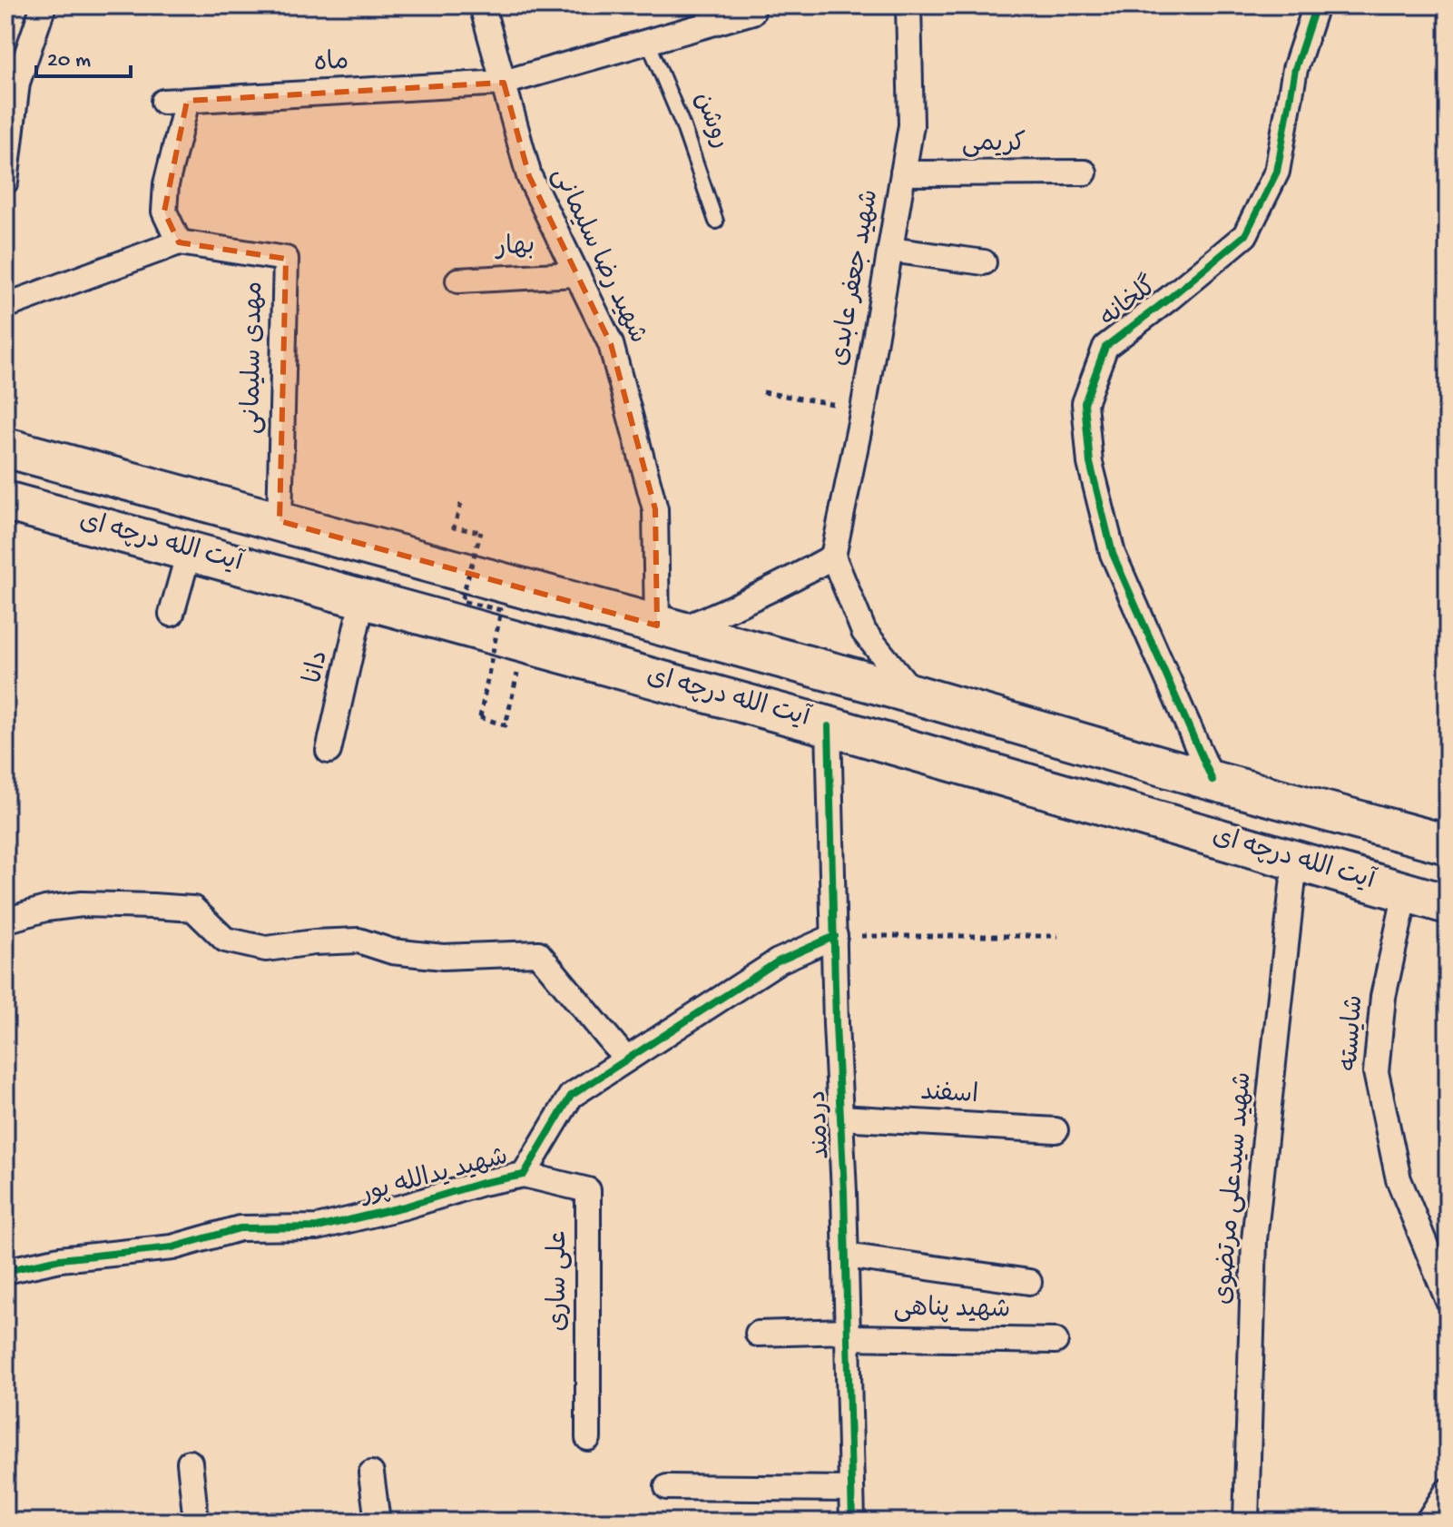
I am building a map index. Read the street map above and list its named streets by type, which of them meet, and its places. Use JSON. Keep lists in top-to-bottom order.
{
  "streets": {
    "main road": ["آیت الله درچه ای"],
    "street": [
      "ماه",
      "کریمی",
      "بهار",
      "شهید رضا سلیمانی",
      "شهید جعفر عابدی",
      "گلخانه",
      "مهدی سلیمانی",
      "دانا",
      "شایسته",
      "اسفند",
      "دردمند",
      "شهید یدالله پور",
      "شهید سیدعلی مرتضوی",
      "علی ساری",
      "شهید پناهی"
    ],
    "lane": ["روشن"]
  },
  "crossings": [
    ["ماه", "شهید رضا سلیمانی"],
    ["ماه", "مهدی سلیمانی"],
    ["کریمی", "شهید جعفر عابدی"],
    ["بهار", "شهید رضا سلیمانی"],
    ["شهید رضا سلیمانی", "آیت الله درچه ای"],
    ["گلخانه", "آیت الله درچه ای"],
    ["مهدی سلیمانی", "آیت الله درچه ای"],
    ["آیت الله درچه ای", "دانا"],
    ["آیت الله درچه ای", "شایسته"],
    ["آیت الله درچه ای", "دردمند"],
    ["آیت الله درچه ای", "شهید سیدعلی مرتضوی"],
    ["اسفند", "دردمند"],
    ["دردمند", "شهید یدالله پور"],
    ["دردمند", "شهید پناهی"],
    ["شهید یدالله پور", "علی ساری"]
  ],
  "scale_bar": "20 m"
}
